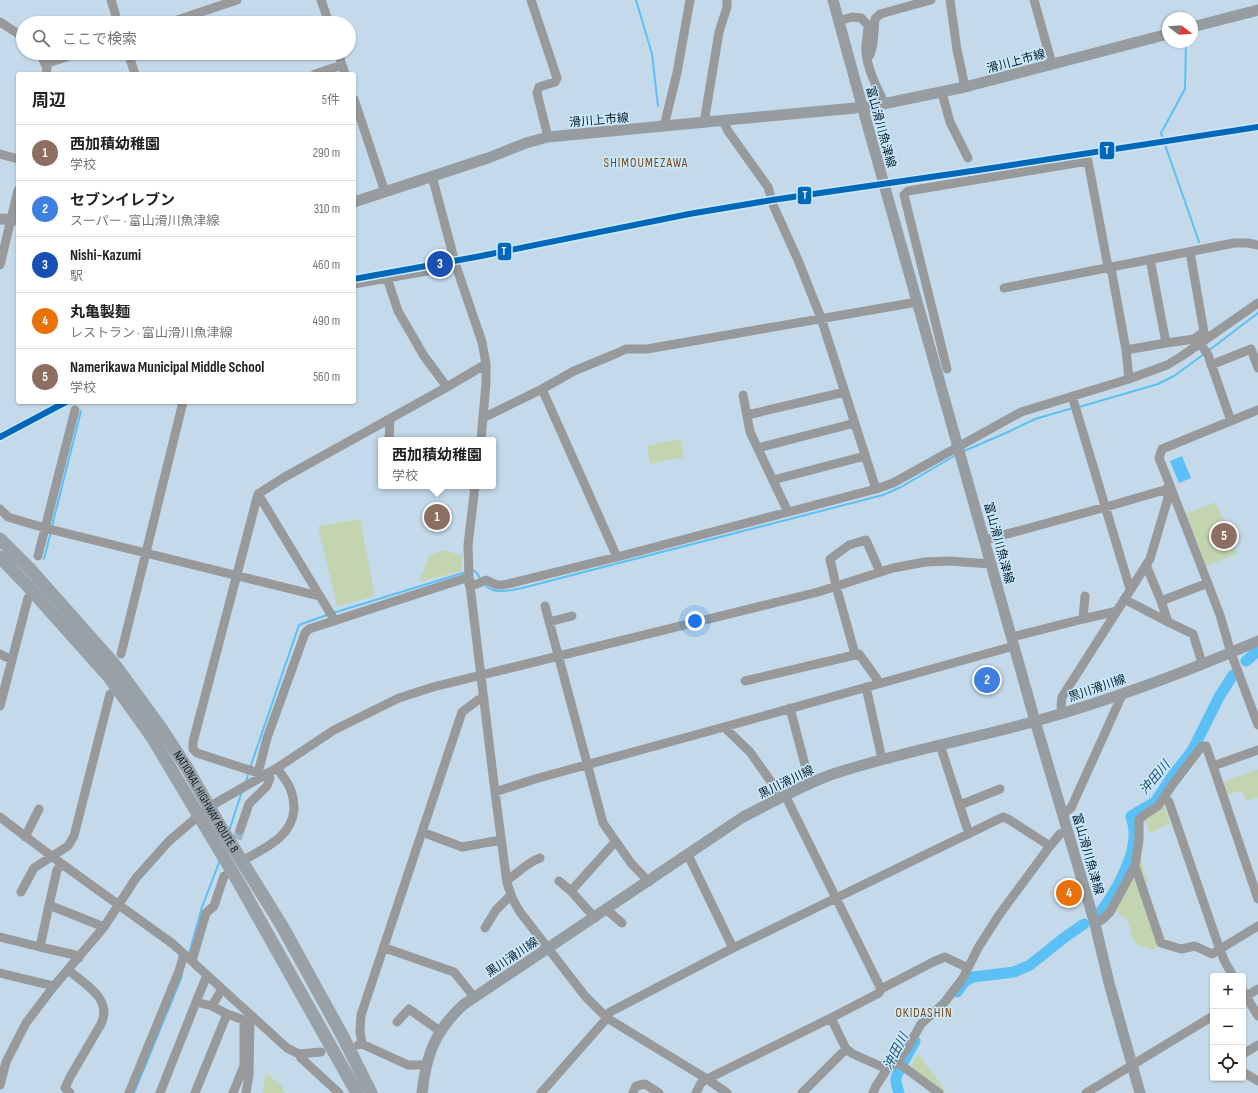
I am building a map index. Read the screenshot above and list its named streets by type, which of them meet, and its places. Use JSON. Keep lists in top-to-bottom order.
{
  "streets": {
    "highway": ["NATIONAL HIGHWAY ROUTE 8"],
    "main road": ["滑川上市線", "富山滑川魚津線", "黒川滑川線"]
  },
  "crossings": [
    ["富山滑川魚津線", "黒川滑川線"]
  ],
  "districts": ["SHIMOUMEZAWA", "OKIDASHIN"],
  "water": ["沖田川"],
  "lines": ["transit line T"],
  "north": "right",
  "page": {
    "search": "ここで検索",
    "heading": ["周辺", "5件"],
    "list": [
      {
        "mark": "1",
        "name": "西加積幼稚園",
        "note": "学校",
        "value": "290 m"
      },
      {
        "mark": "2",
        "name": "セブンイレブン",
        "note": "スーパー · 富山滑川魚津線",
        "value": "310 m"
      },
      {
        "mark": "3",
        "name": "Nishi-Kazumi",
        "note": "駅",
        "value": "460 m"
      },
      {
        "mark": "4",
        "name": "丸亀製麺",
        "note": "レストラン · 富山滑川魚津線",
        "value": "490 m"
      },
      {
        "mark": "5",
        "name": "Namerikawa Municipal Middle School",
        "note": "学校",
        "value": "560 m"
      }
    ],
    "pins": [
      "3",
      "1",
      "5",
      "2",
      "4"
    ],
    "popup": ["西加積幼稚園", "学校"],
    "map_buttons": ["+", "−"]
  }
}
